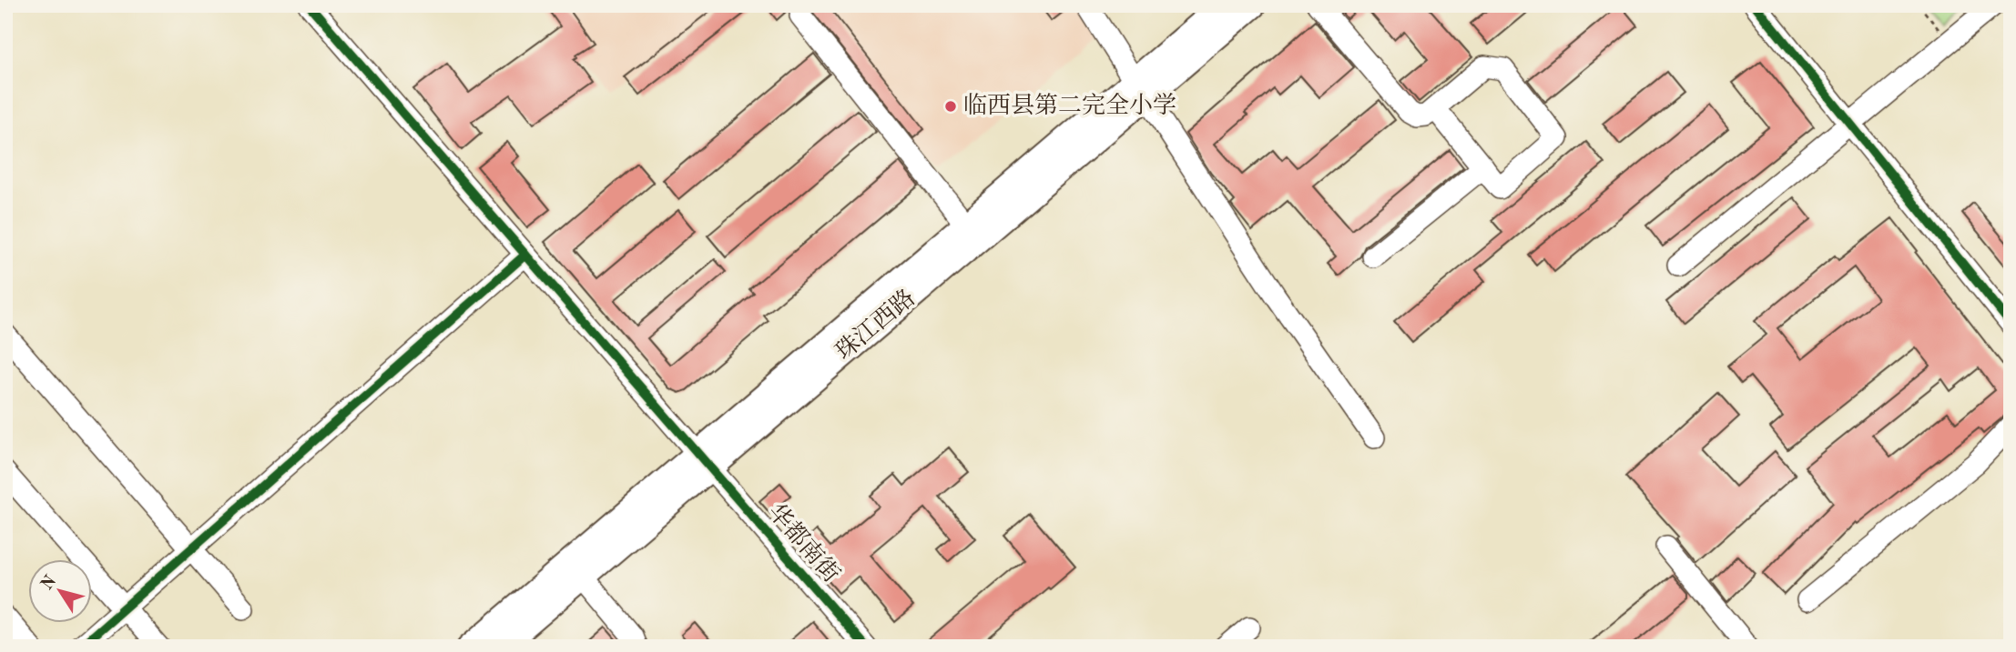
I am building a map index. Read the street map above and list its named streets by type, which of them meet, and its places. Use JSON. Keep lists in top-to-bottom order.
{
  "streets": {
    "main road": ["珠江西路"],
    "street": ["华都南街"]
  },
  "crossings": [
    ["珠江西路", "华都南街"]
  ],
  "places": ["临西县第二完全小学"],
  "north": "top left"
}
